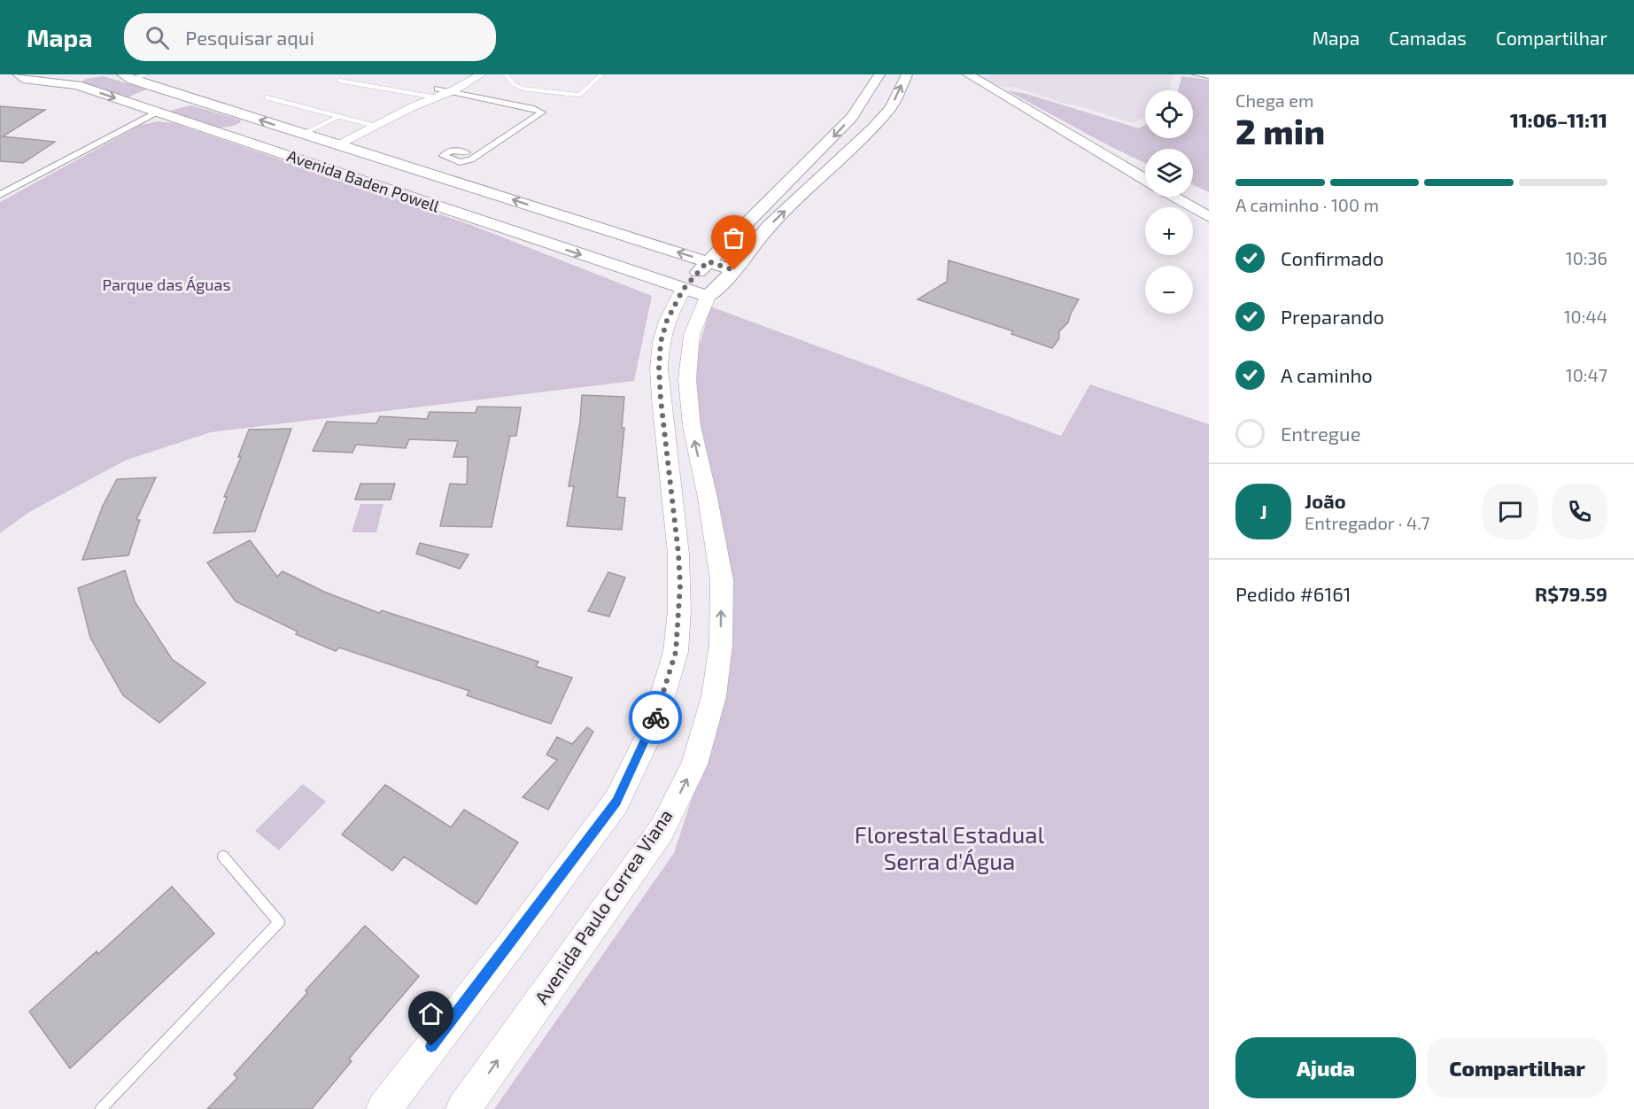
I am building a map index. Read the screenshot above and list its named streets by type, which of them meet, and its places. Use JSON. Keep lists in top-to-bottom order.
{
  "streets": {
    "main road": ["Avenida Baden Powell", "Avenida Paulo Correa Viana"]
  },
  "crossings": [
    ["Avenida Baden Powell", "Avenida Paulo Correa Viana"]
  ],
  "one_way": ["Avenida Paulo Correa Viana"],
  "parks": ["Parque das Águas", "Florestal Estadual Serra d'Água"],
  "page": {
    "header": "Mapa",
    "search": "Pesquisar aqui",
    "nav": ["Mapa", "Camadas", "Compartilhar"],
    "heading": ["2 min", "Chega em", "11:06–11:11"],
    "panel": [
      "João",
      "Entregador · 4.7",
      "Pedido #6161",
      "R$79.59"
    ],
    "map_buttons": ["+", "−"],
    "bar": "A caminho · 100 m",
    "list": [
      ["Confirmado", "10:36"],
      ["Preparando", "10:44"],
      ["A caminho", "10:47"],
      "Entregue"
    ],
    "round": "J",
    "buttons": ["Ajuda", "Compartilhar"]
  }
}
